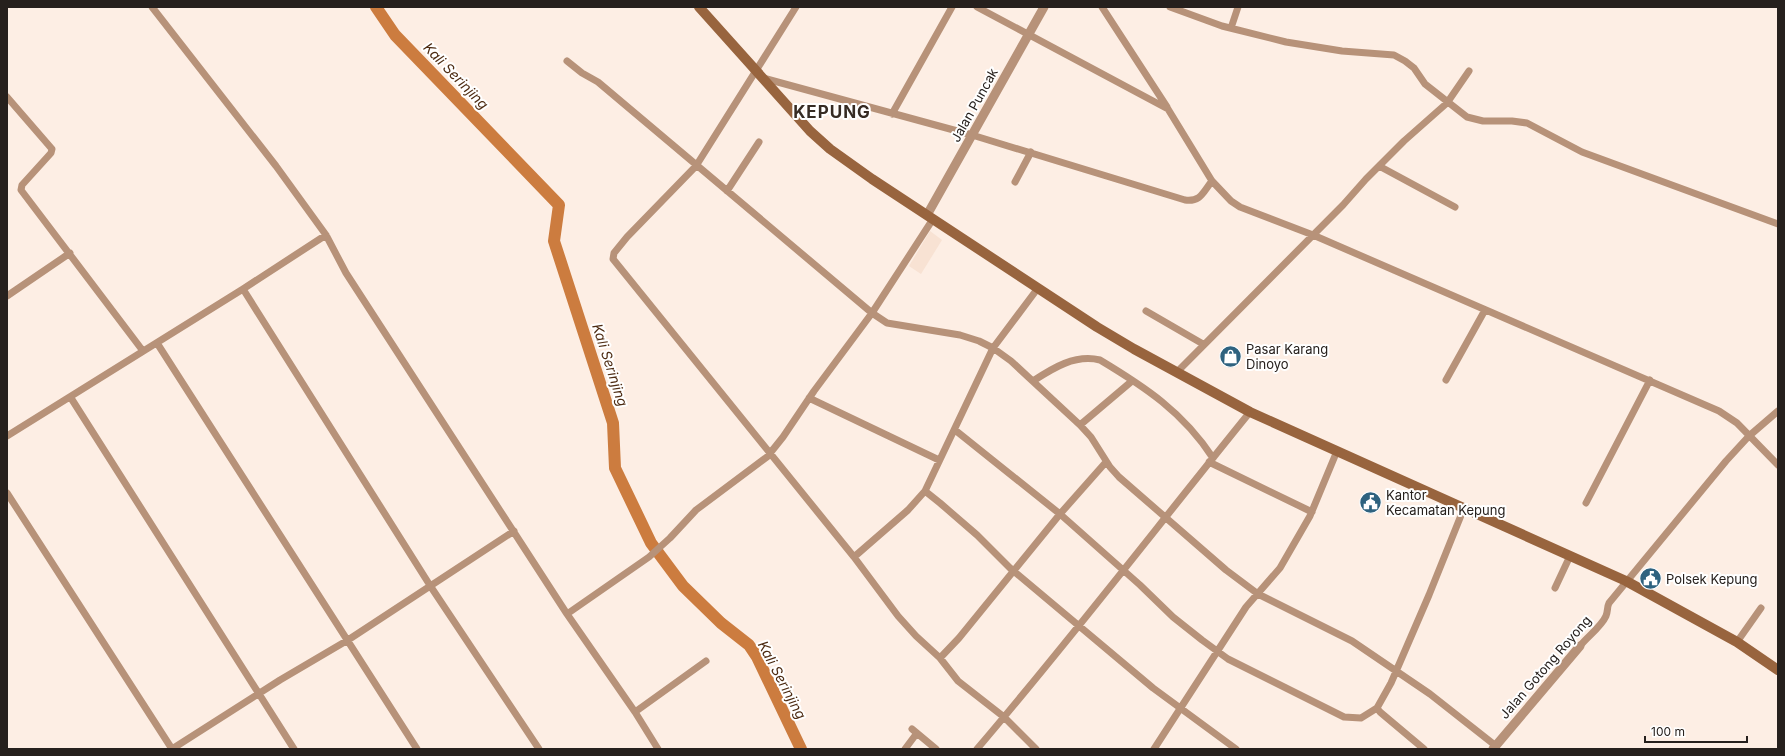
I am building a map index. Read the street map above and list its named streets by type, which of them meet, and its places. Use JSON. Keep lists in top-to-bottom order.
{
  "streets": {
    "street": ["Jalan Puncak", "Jalan Gotong Royong"]
  },
  "districts": ["KEPUNG"],
  "water": ["Kali Serinjing"],
  "places": {
    "shop": ["Pasar Karang Dinoyo"],
    "public building": ["Kantor Kecamatan Kepung", "Polsek Kepung"]
  },
  "scale_bar": "100 m"
}
